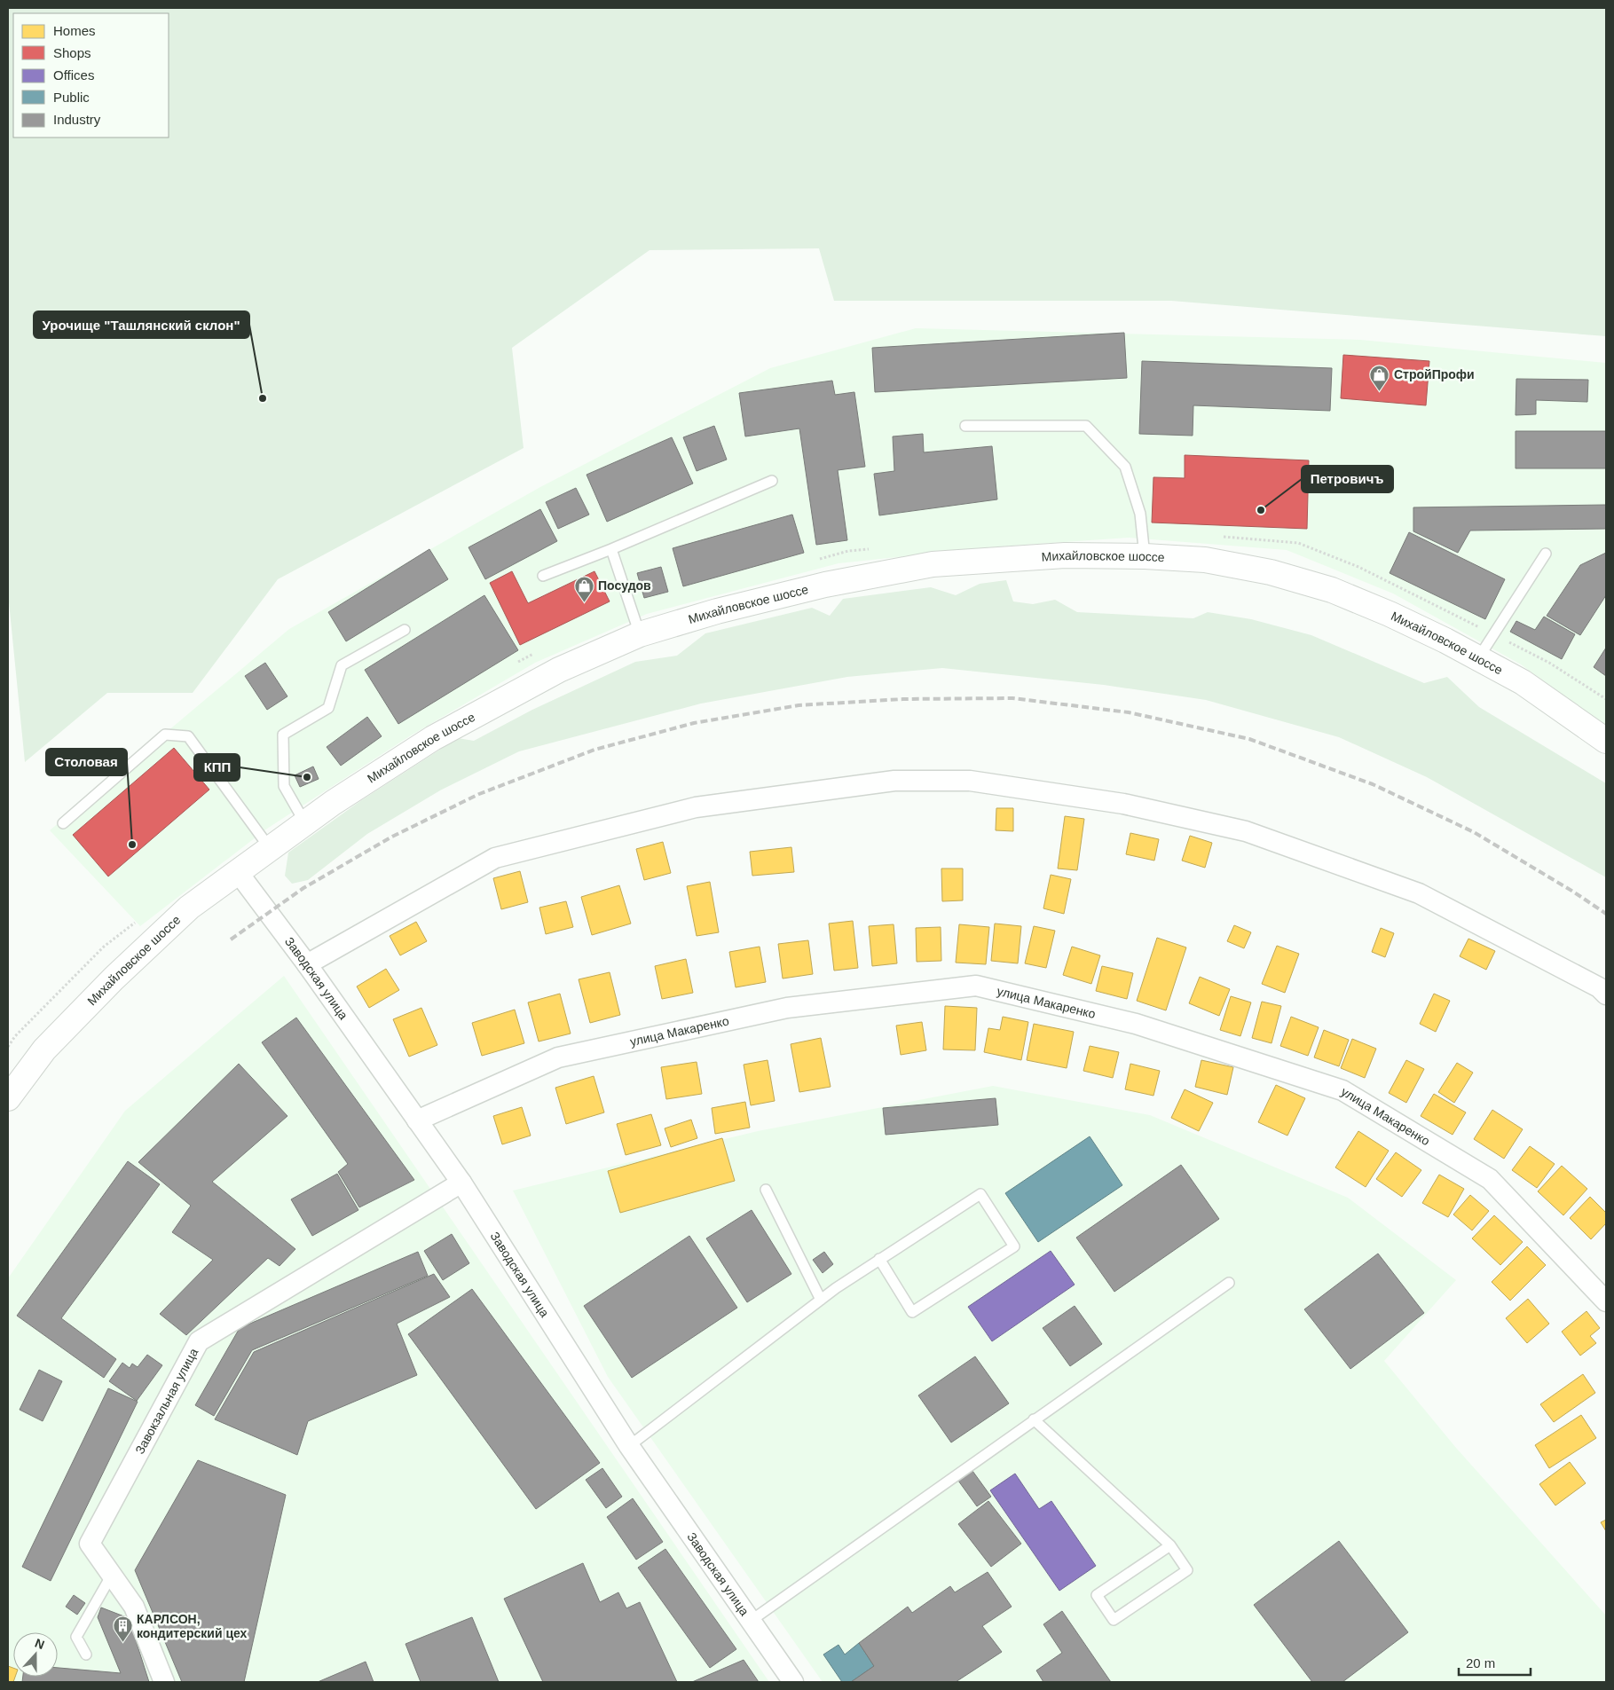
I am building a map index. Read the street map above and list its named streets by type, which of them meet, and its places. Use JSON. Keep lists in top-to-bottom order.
{
  "streets": {
    "main road": ["Михайловское шоссе"],
    "street": ["Заводская улица", "улица Макаренко", "Завокзальная улица"]
  },
  "crossings": [
    ["Михайловское шоссе", "Заводская улица"],
    ["Заводская улица", "улица Макаренко"],
    ["Заводская улица", "Завокзальная улица"]
  ],
  "places": {
    "shop": ["СтройПрофи", "Посудов"],
    "other": [
      "Урочище \"Ташлянский склон\"",
      "Петровичъ",
      "КПП",
      "Столовая"
    ],
    "building": ["КАРЛСОН, кондитерский цех"]
  },
  "legend": [
    "Homes",
    "Shops",
    "Offices",
    "Public",
    "Industry"
  ],
  "scale_bar": "20 m",
  "north": "top"
}
